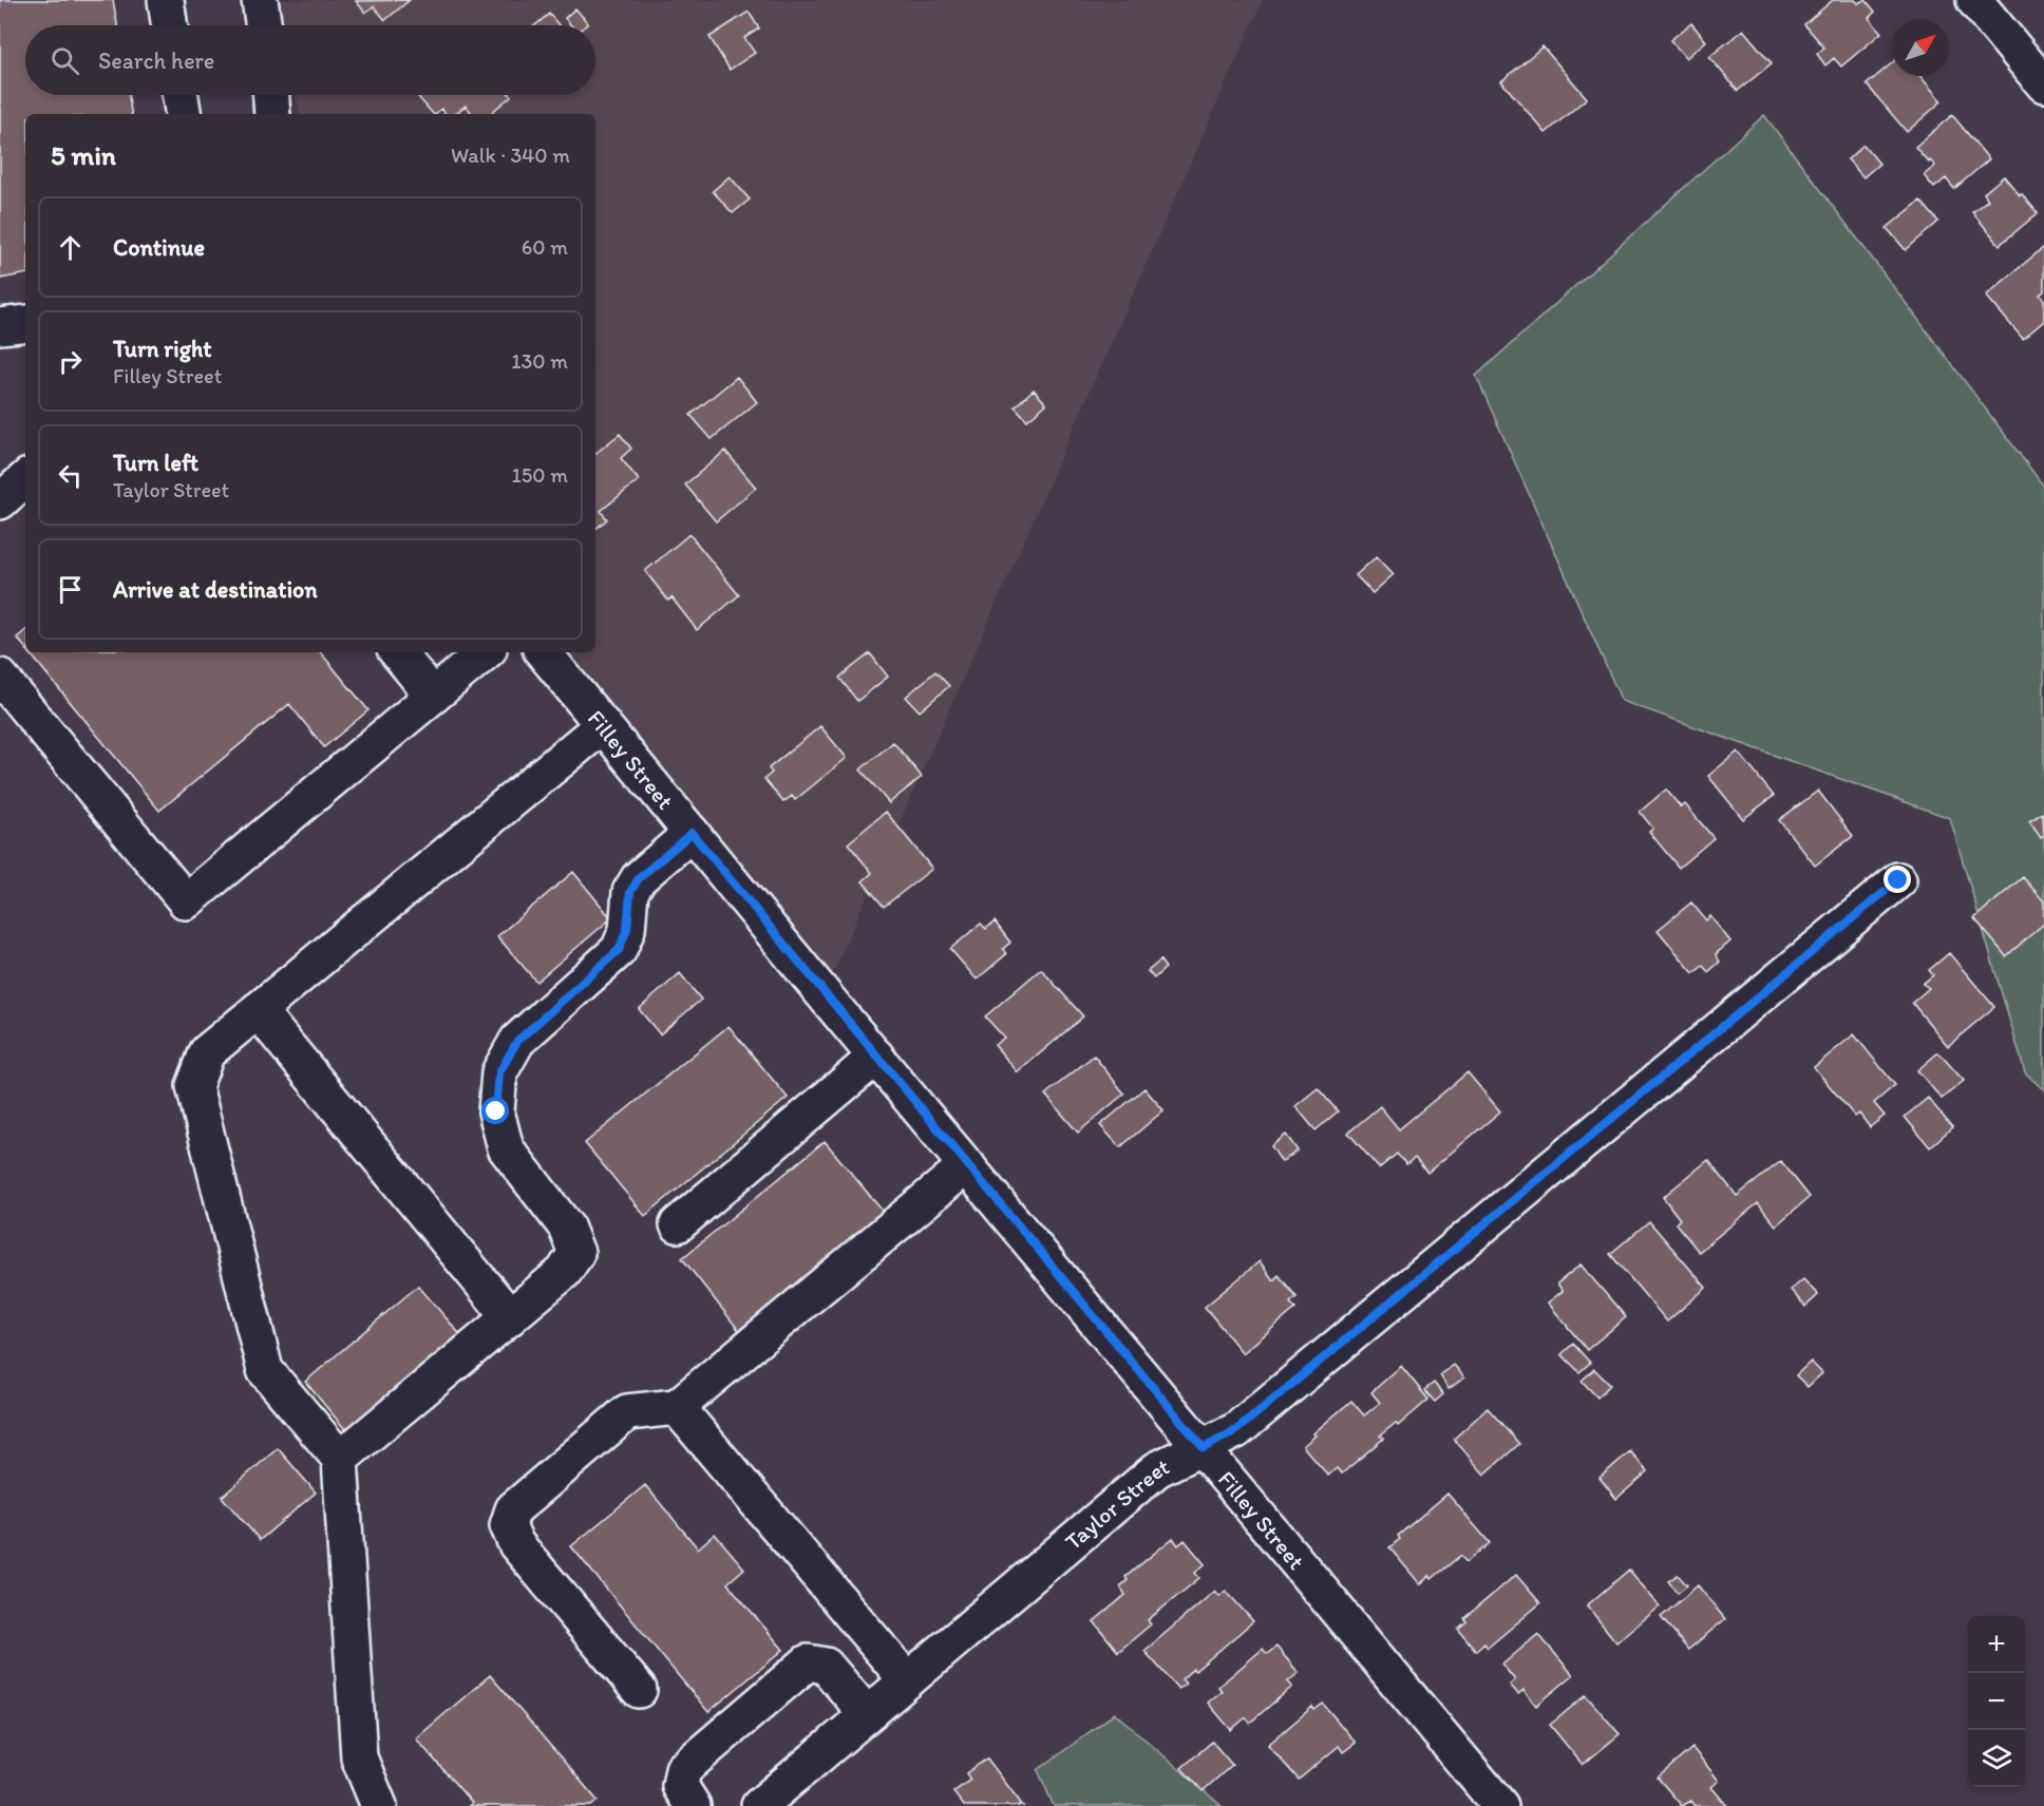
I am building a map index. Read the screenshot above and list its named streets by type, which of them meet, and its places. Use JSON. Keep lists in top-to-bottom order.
{
  "streets": {
    "street": ["Filley Street", "Taylor Street"]
  },
  "crossings": [
    ["Filley Street", "Taylor Street"]
  ],
  "north": "top right",
  "page": {
    "search": "Search here",
    "heading": ["5 min", "Walk · 340 m"],
    "list": [
      ["Continue", "60 m"],
      ["Turn right", "Filley Street", "130 m"],
      ["Turn left", "Taylor Street", "150 m"],
      "Arrive at destination"
    ],
    "map_buttons": ["+", "−"]
  }
}
